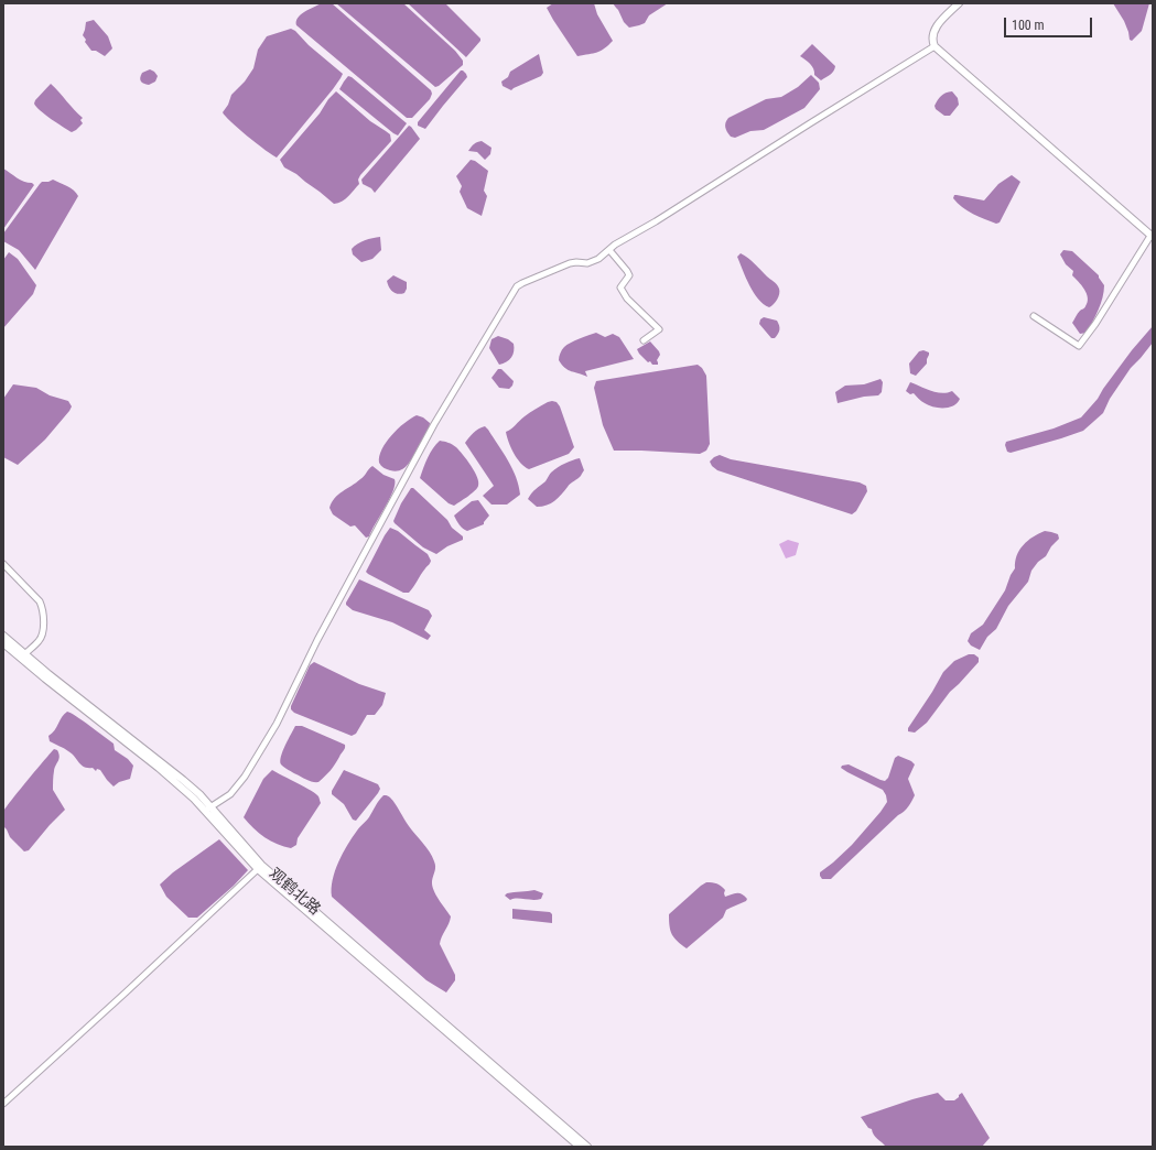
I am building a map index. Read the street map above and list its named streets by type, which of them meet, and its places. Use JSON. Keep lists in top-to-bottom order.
{
  "streets": {
    "street": ["观鹤北路"]
  },
  "scale_bar": "100 m"
}
